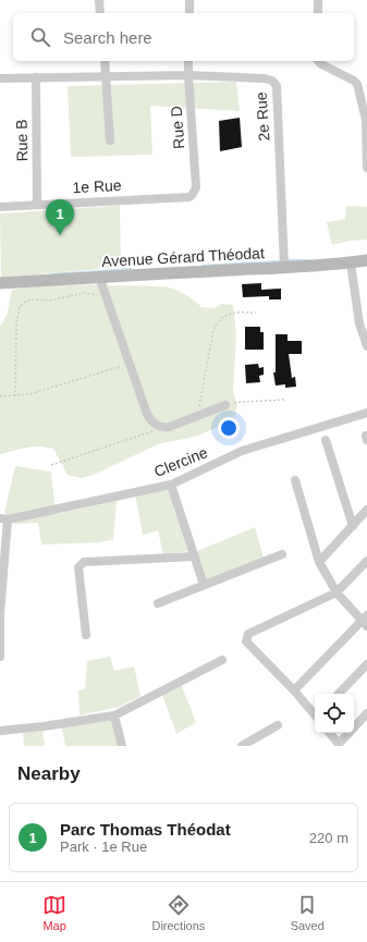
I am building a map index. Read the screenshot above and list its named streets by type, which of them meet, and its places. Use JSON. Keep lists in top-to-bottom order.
{
  "streets": {
    "street": [
      "2e Rue",
      "Rue D",
      "Rue B",
      "1e Rue",
      "Avenue Gérard Théodat",
      "Clercine"
    ]
  },
  "crossings": [
    ["2e Rue", "Rue D"],
    ["2e Rue", "Rue B"],
    ["2e Rue", "Avenue Gérard Théodat"],
    ["Rue D", "1e Rue"],
    ["Rue B", "1e Rue"]
  ],
  "page": {
    "search": "Search here",
    "pins": "1",
    "heading": "Nearby",
    "list": [
      {
        "mark": "1",
        "name": "Parc Thomas Théodat",
        "note": "Park · 1e Rue",
        "value": "220 m"
      }
    ],
    "nav": ["Map", "Directions", "Saved"]
  }
}
